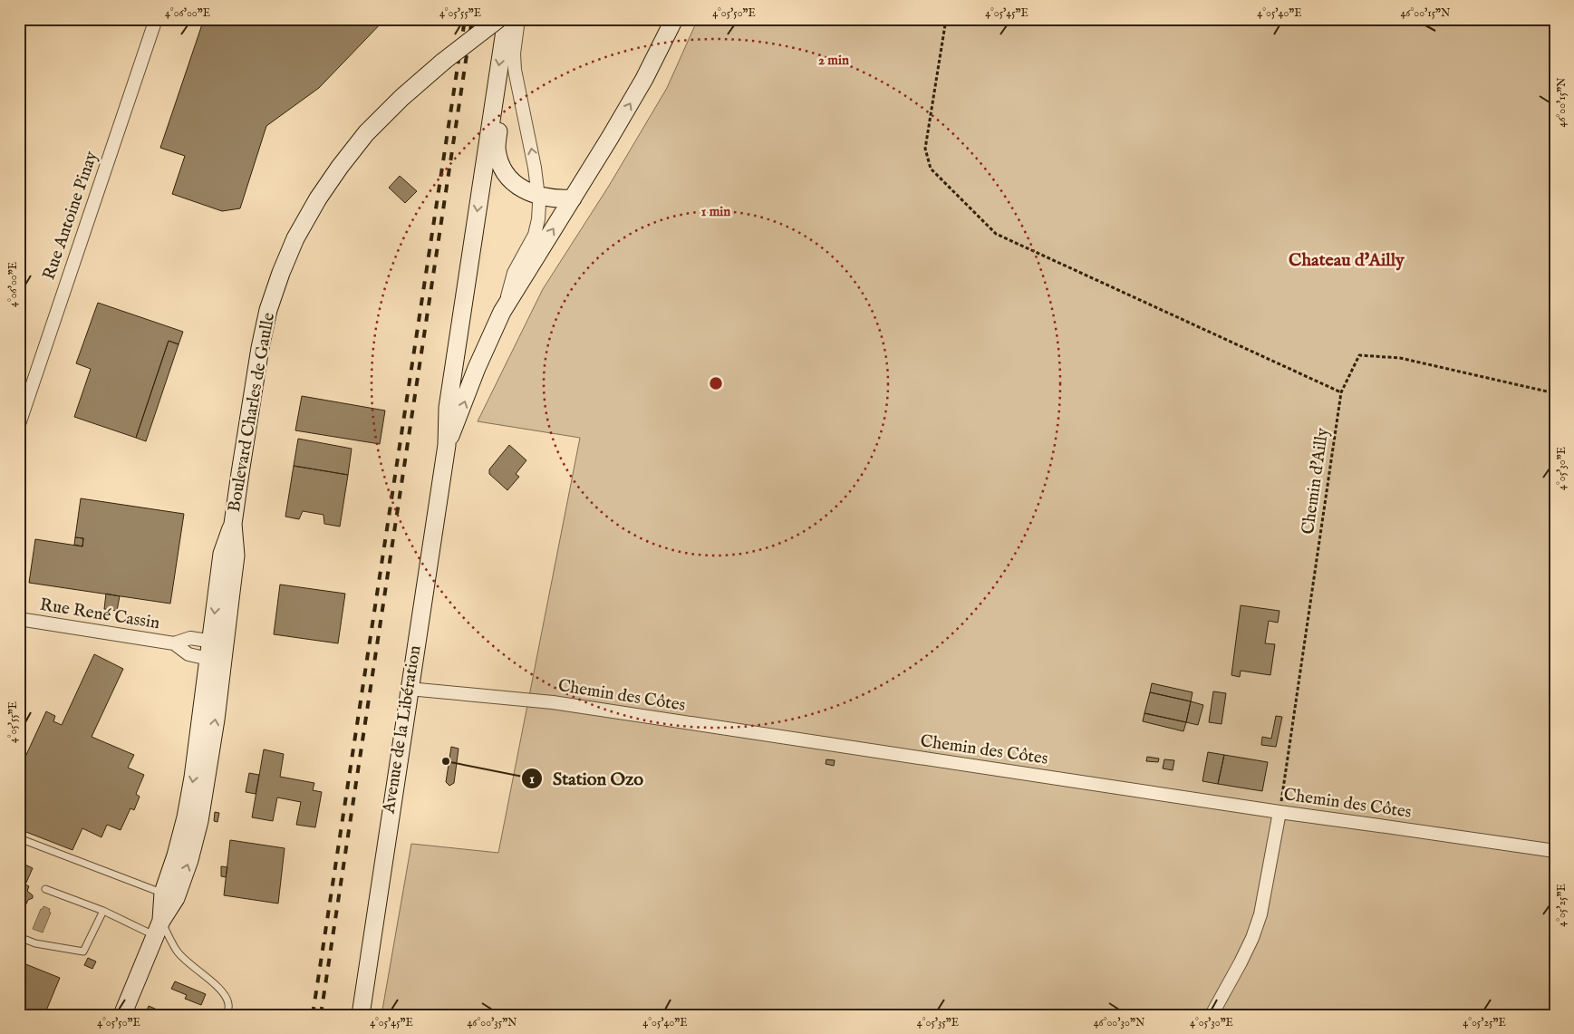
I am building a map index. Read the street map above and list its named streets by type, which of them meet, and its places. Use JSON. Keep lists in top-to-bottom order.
{
  "streets": {
    "street": [
      "Rue Antoine Pinay",
      "Boulevard Charles de Gaulle",
      "Rue René Cassin",
      "Chemin des Côtes",
      "Avenue de la Libération"
    ],
    "path": ["Chemin d'Ailly"]
  },
  "crossings": [
    ["Boulevard Charles de Gaulle", "Rue René Cassin"],
    ["Chemin d'Ailly", "Chemin des Côtes"],
    ["Chemin des Côtes", "Avenue de la Libération"]
  ],
  "districts": ["Chateau d'Ailly"],
  "places": ["Station Ozo"],
  "coordinates": [
    "4°06'00\"E",
    "4°05'55\"E",
    "4°05'50\"E",
    "4°05'45\"E",
    "4°05'40\"E",
    "46°00'15\"N",
    "4°05'30\"E",
    "4°05'25\"E",
    "46°00'35\"N",
    "4°05'35\"E",
    "46°00'30\"N"
  ],
  "rings": ["2 min", "1 min"]
}
